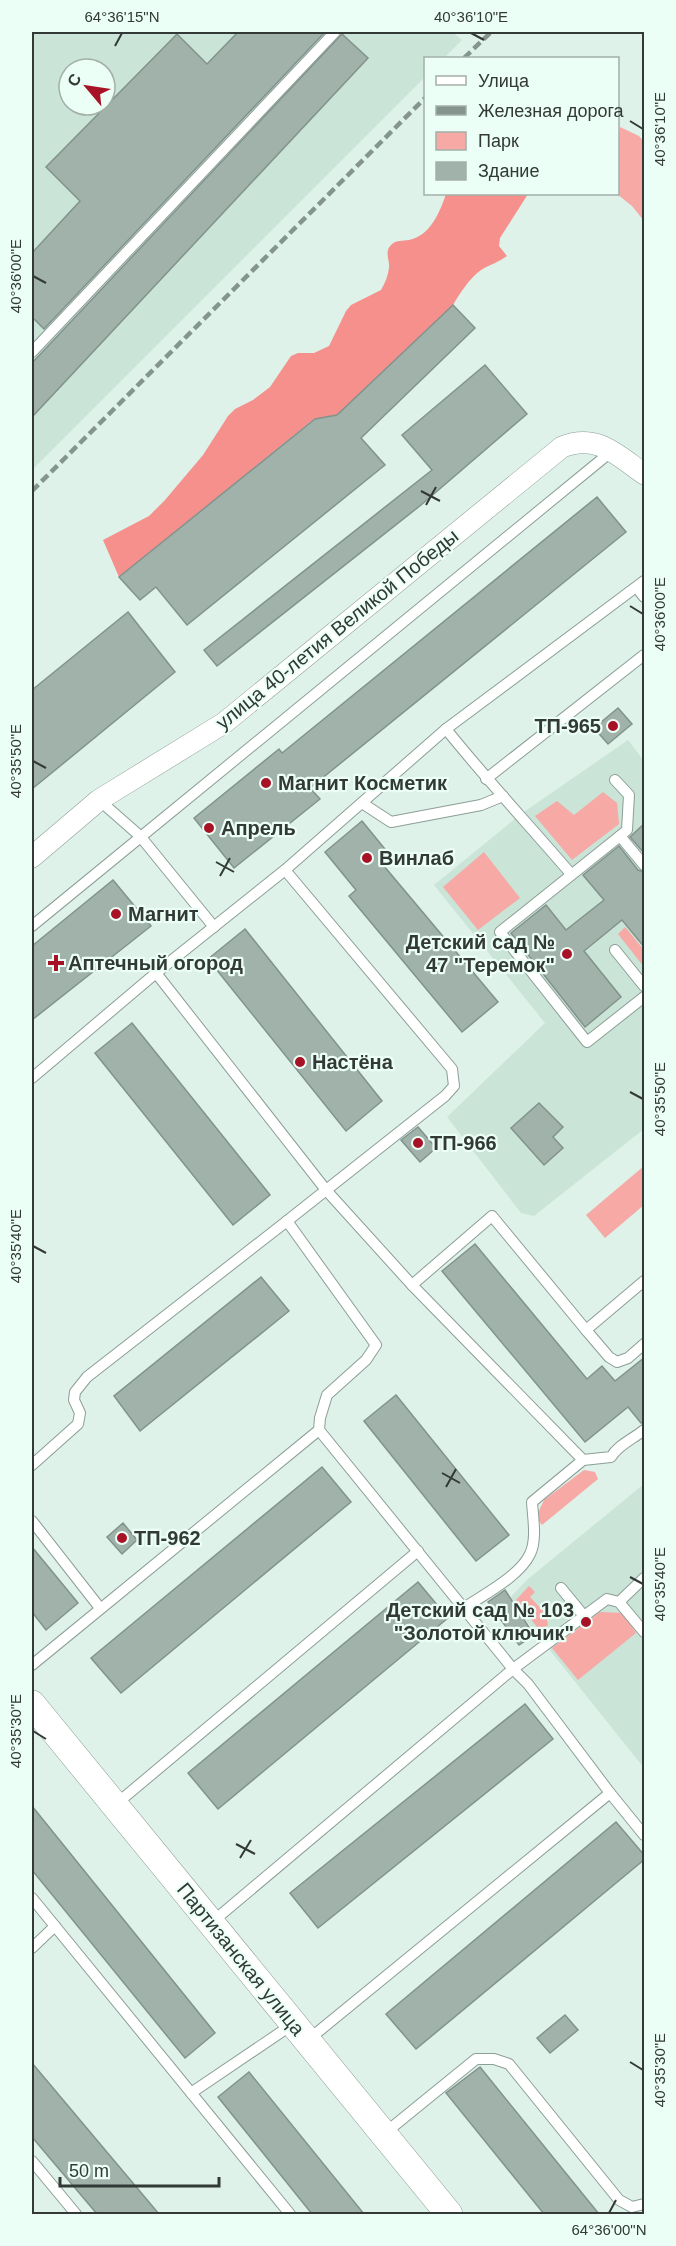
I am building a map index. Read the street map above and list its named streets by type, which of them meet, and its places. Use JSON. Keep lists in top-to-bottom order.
{
  "streets": {
    "street": ["улица 40-летия Великой Победы", "Партизанская улица"]
  },
  "places": {
    "other": [
      "ТП-965",
      "Магнит Косметик",
      "Апрель",
      "Винлаб",
      "Магнит",
      "Детский сад № 47 \"Теремок\"",
      "Настёна",
      "ТП-966",
      "ТП-962",
      "Детский сад № 103 \"Золотой ключик\""
    ],
    "health": ["Аптечный огород"]
  },
  "legend": [
    "Улица",
    "Железная дорога",
    "Парк",
    "Здание"
  ],
  "scale_bar": "50 m",
  "north": "top left",
  "coordinates": [
    "64°36'15\"N",
    "40°36'10\"E",
    "40°36'00\"E",
    "40°35'50\"E",
    "40°35'40\"E",
    "40°35'30\"E",
    "64°36'00\"N"
  ]
}
